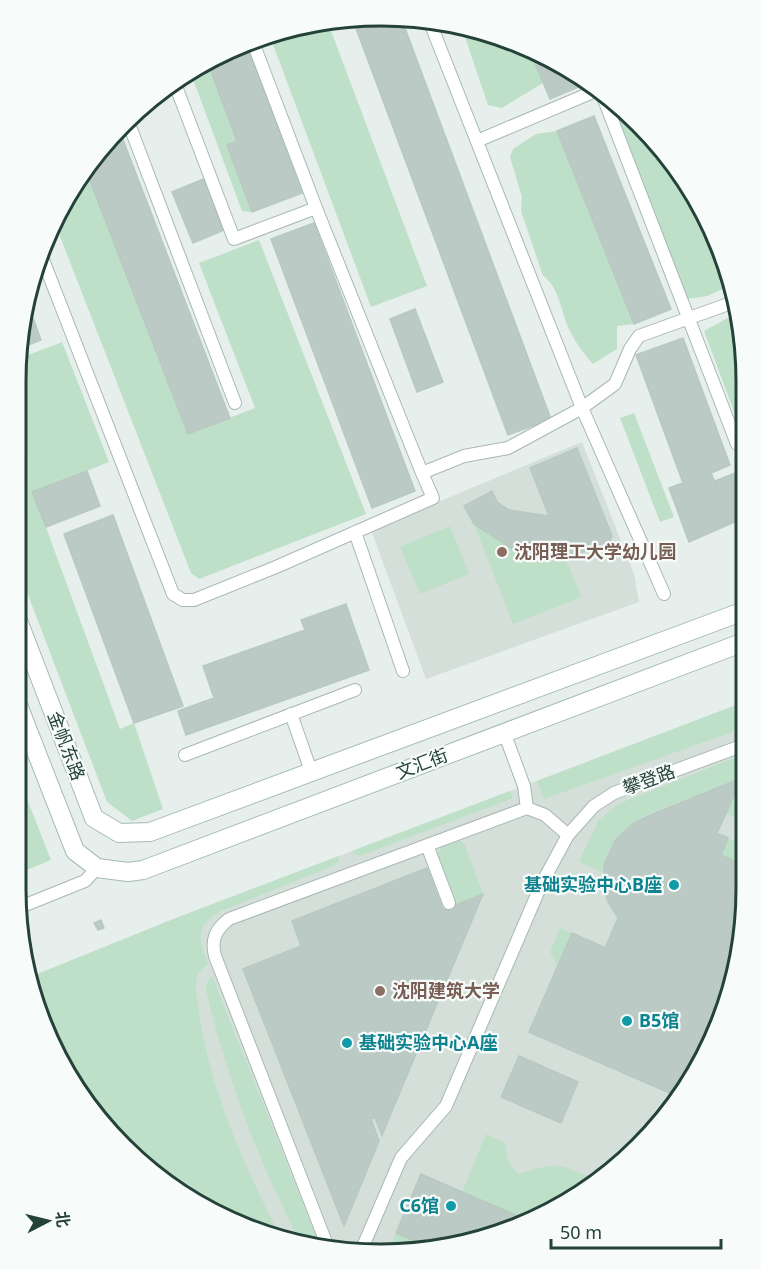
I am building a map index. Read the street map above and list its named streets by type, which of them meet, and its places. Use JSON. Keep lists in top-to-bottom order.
{
  "streets": {
    "street": ["金帆东路", "文汇街"],
    "lane": ["攀登路"]
  },
  "crossings": [
    ["金帆东路", "文汇街"]
  ],
  "places": [
    "沈阳理工大学幼儿园",
    "基础实验中心B座",
    "沈阳建筑大学",
    "B5馆",
    "基础实验中心A座",
    "C6馆"
  ],
  "scale_bar": "50 m",
  "north": "right"
}
